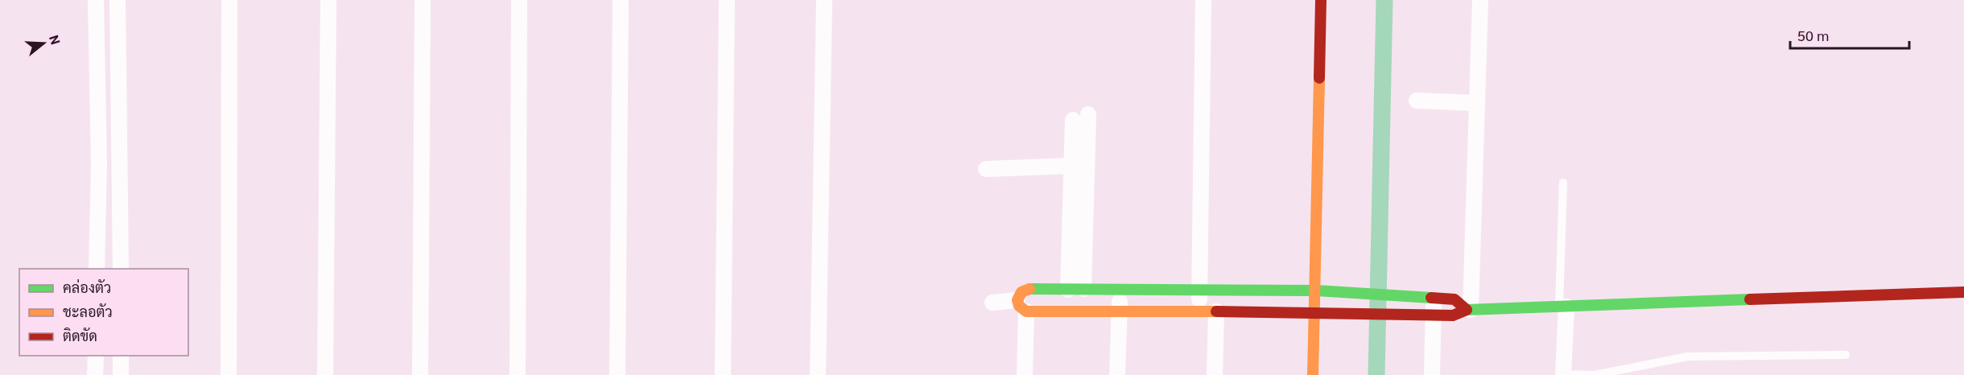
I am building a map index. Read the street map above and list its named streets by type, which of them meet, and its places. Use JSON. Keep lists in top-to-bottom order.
{
  "legend": ["คล่องตัว", "ชะลอตัว", "ติดขัด"],
  "scale_bar": "50 m",
  "north": "right"
}
